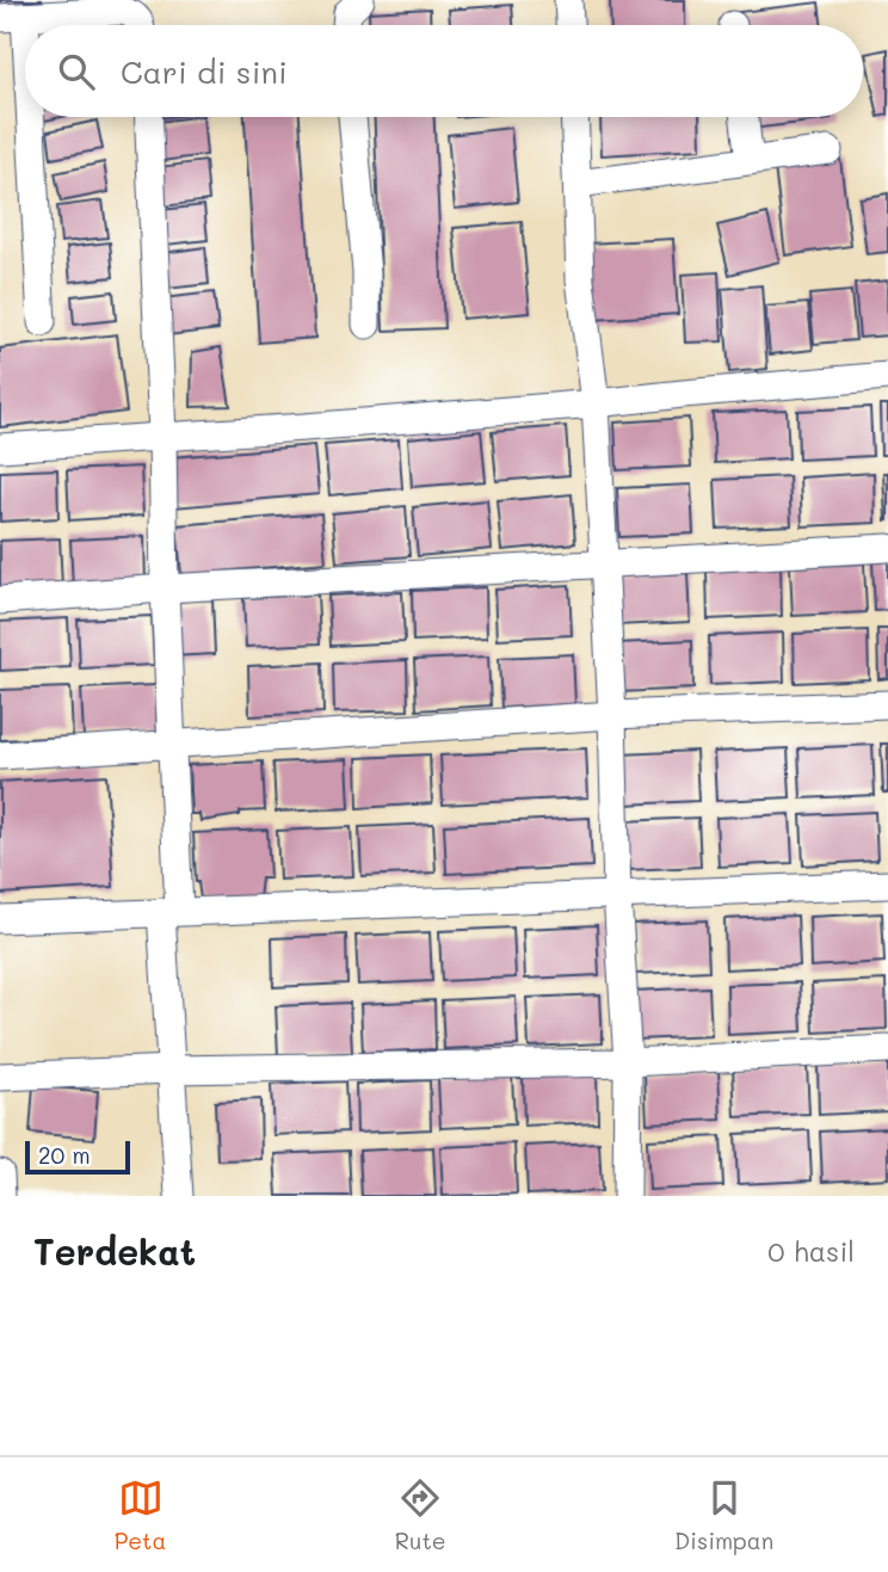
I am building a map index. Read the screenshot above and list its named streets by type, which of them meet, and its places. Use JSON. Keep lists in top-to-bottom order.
{
  "scale_bar": "20 m",
  "page": {
    "search": "Cari di sini",
    "scale": "20 m",
    "heading": ["Terdekat", "0 hasil"],
    "nav": ["Peta", "Rute", "Disimpan"]
  }
}
